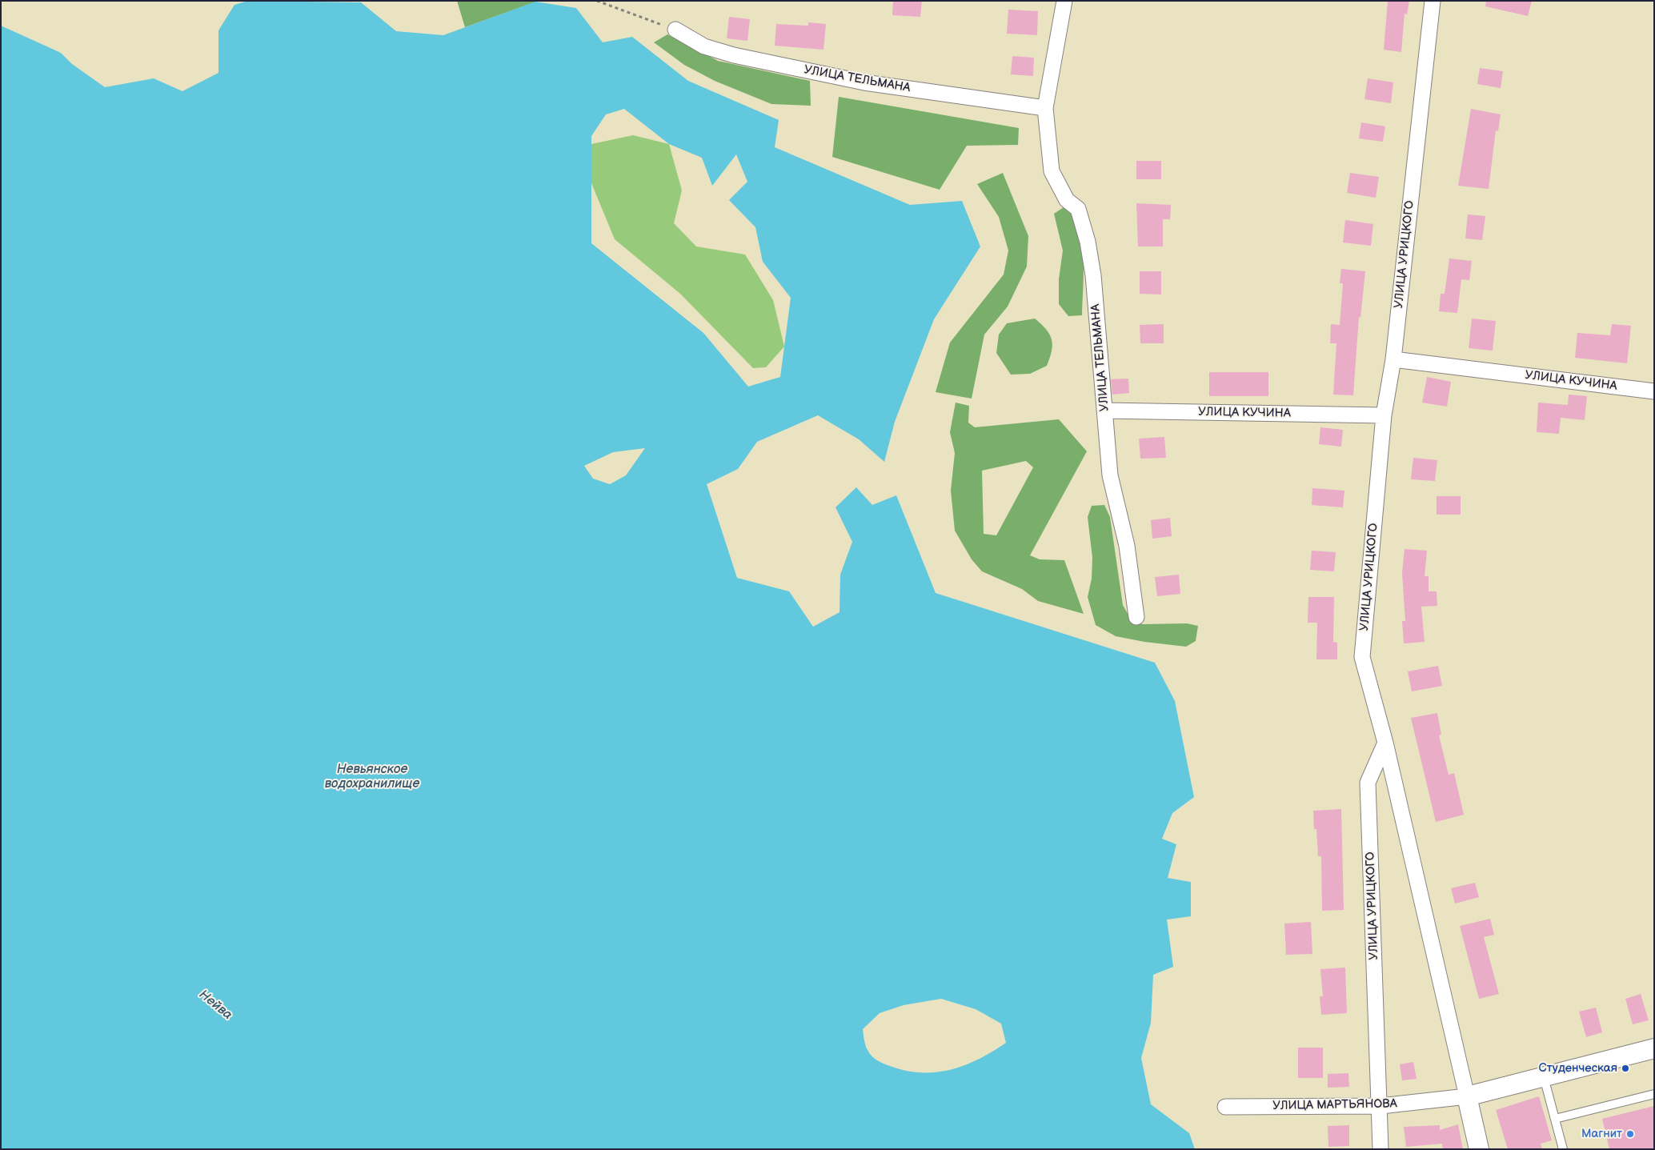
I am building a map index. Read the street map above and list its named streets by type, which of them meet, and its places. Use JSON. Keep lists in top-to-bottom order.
{
  "streets": {
    "street": [
      "УЛИЦА ТЕЛЬМАНА",
      "УЛИЦА УРИЦКОГО",
      "УЛИЦА КУЧИНА",
      "УЛИЦА МАРТЬЯНОВА"
    ]
  },
  "crossings": [
    ["УЛИЦА ТЕЛЬМАНА", "УЛИЦА КУЧИНА"],
    ["УЛИЦА УРИЦКОГО", "УЛИЦА КУЧИНА"],
    ["УЛИЦА УРИЦКОГО", "УЛИЦА МАРТЬЯНОВА"]
  ],
  "water": ["Невьянское водохранилище", "Нейва"],
  "places": ["Студенческая", "Магнит"]
}
